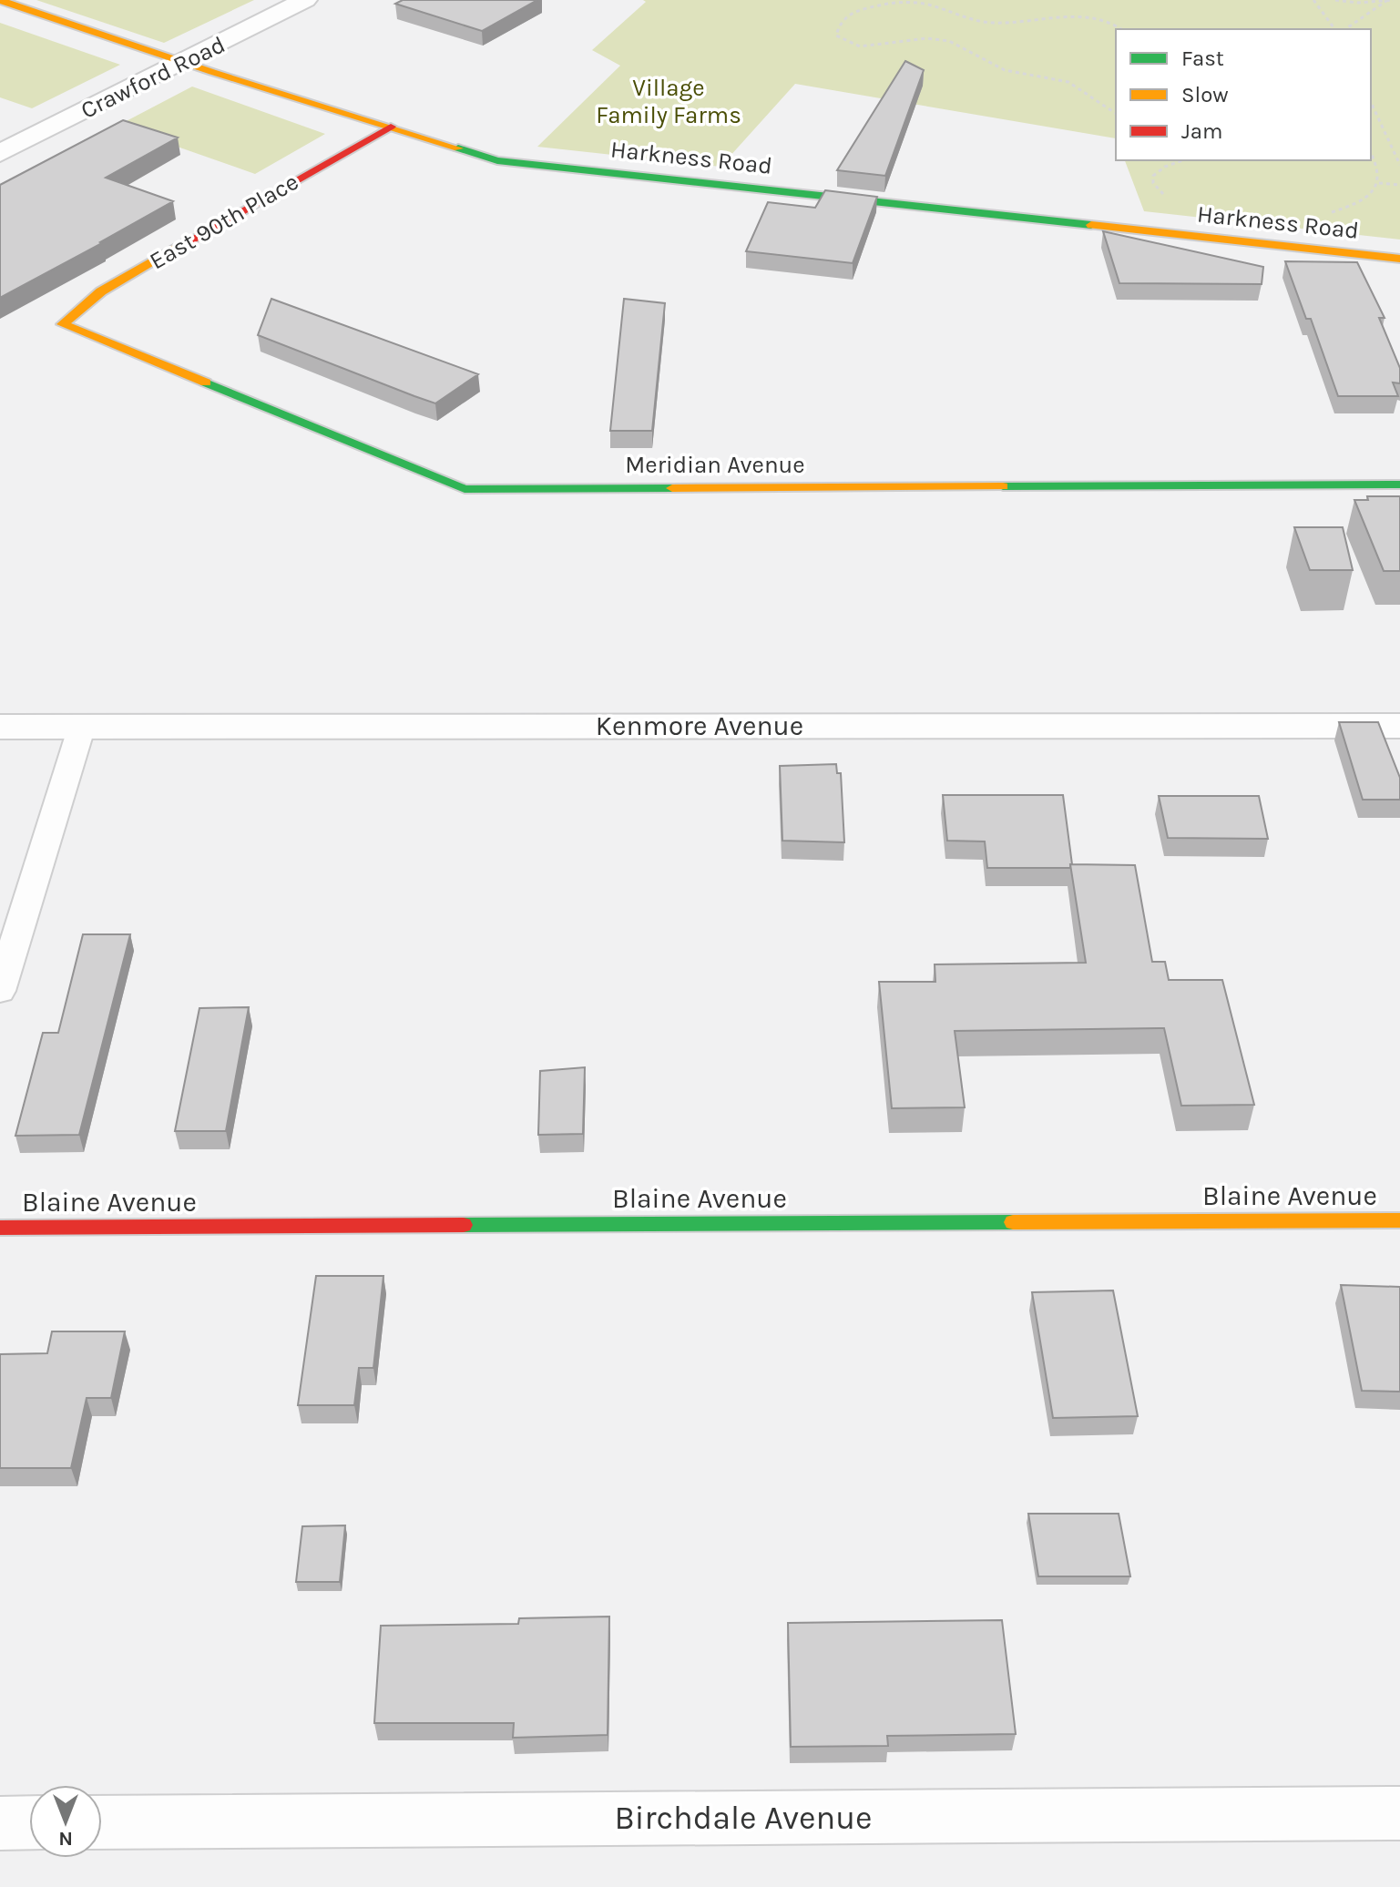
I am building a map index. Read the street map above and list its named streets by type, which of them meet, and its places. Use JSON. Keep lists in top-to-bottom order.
{
  "streets": {
    "street": [
      "Crawford Road",
      "Harkness Road",
      "East 90th Place",
      "Meridian Avenue",
      "Kenmore Avenue",
      "Blaine Avenue",
      "Birchdale Avenue"
    ]
  },
  "crossings": [
    ["Crawford Road", "Harkness Road"],
    ["Harkness Road", "East 90th Place"],
    ["East 90th Place", "Meridian Avenue"]
  ],
  "parks": ["Village Family Farms"],
  "legend": ["Fast", "Slow", "Jam"],
  "north": "bottom"
}
